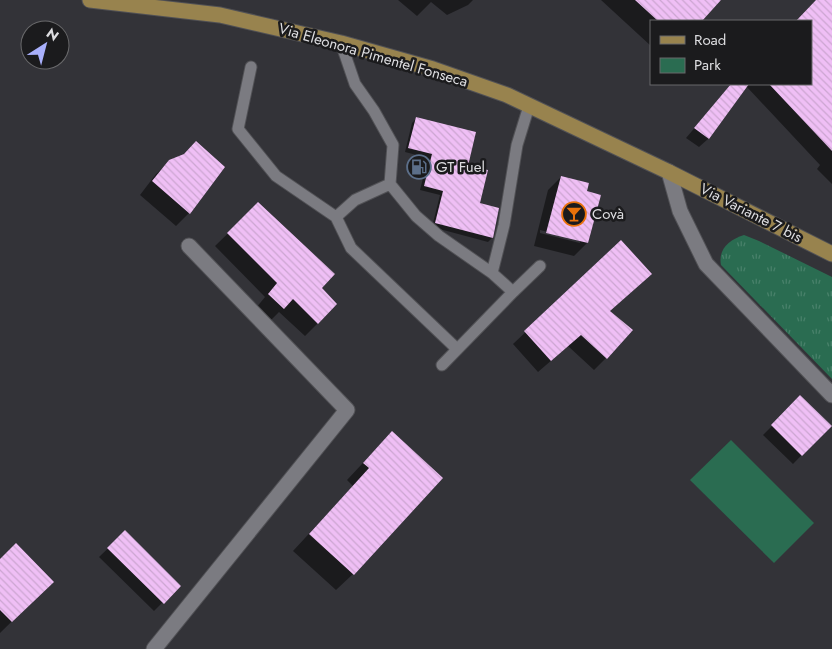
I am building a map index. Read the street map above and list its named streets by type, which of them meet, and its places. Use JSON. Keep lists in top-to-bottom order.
{
  "streets": {
    "main road": ["Via Eleonora Pimentel Fonseca", "Via Variante 7 bis"]
  },
  "crossings": [
    ["Via Eleonora Pimentel Fonseca", "Via Variante 7 bis"]
  ],
  "places": {
    "fuel station": ["GT Fuel"],
    "bar": ["Covà"]
  },
  "legend": ["Road", "Park"],
  "north": "top right"
}
